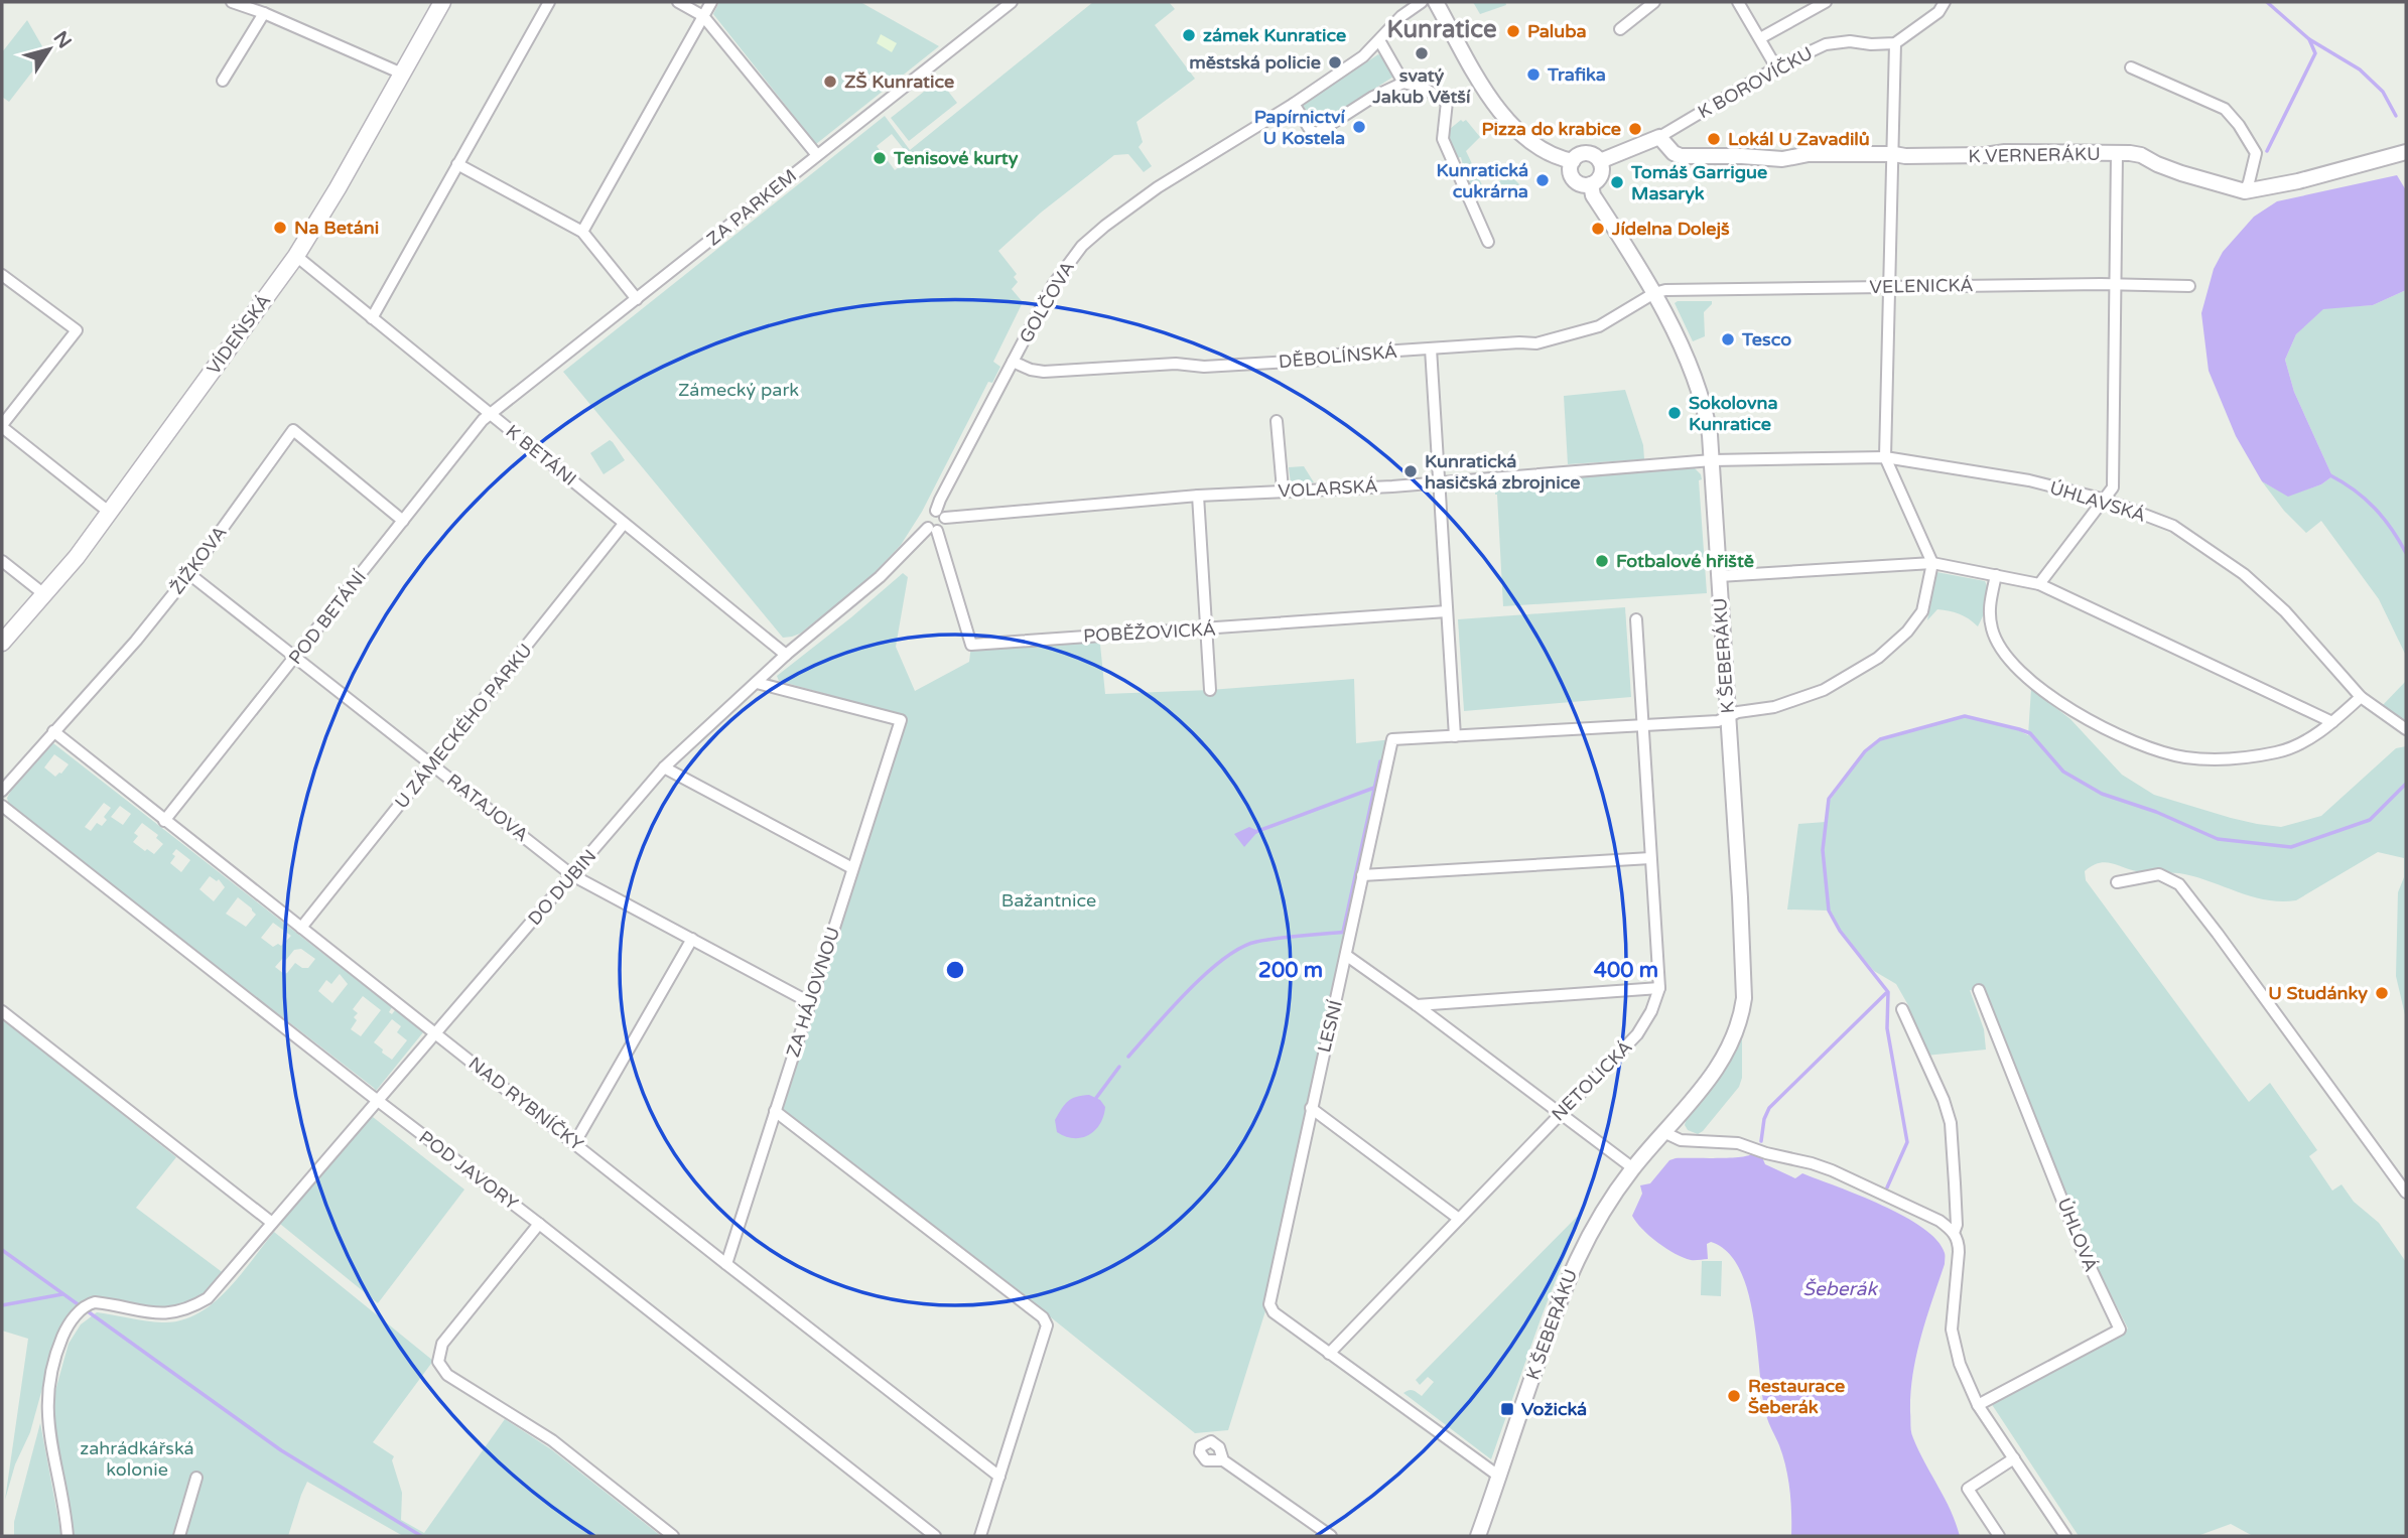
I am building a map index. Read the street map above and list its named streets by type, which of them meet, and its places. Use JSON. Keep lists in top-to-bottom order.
{
  "streets": {
    "main road": ["VÍDEŇSKÁ"],
    "street": [
      "K BOROVÍČKU",
      "K VERNERÁKU",
      "ZA PARKEM",
      "VELENICKÁ",
      "GOLČOVA",
      "DĚBOLÍNSKÁ",
      "K BETÁNI",
      "VOLARSKÁ",
      "ÚHLAVSKÁ",
      "ŽIŽKOVA",
      "POD BETÁNÍ",
      "POBĚŽOVICKÁ",
      "K ŠEBERÁKU",
      "U ZÁMECKÉHO PARKU",
      "RATAJOVA",
      "DO DUBIN",
      "ZA HÁJOVNOU",
      "LESNÍ",
      "NETOLICKÁ",
      "NAD RYBNÍČKY",
      "POD JAVORY",
      "ÚHLOVÁ"
    ]
  },
  "crossings": [
    ["K BOROVÍČKU", "K VERNERÁKU"],
    ["K BOROVÍČKU", "K ŠEBERÁKU"],
    ["ZA PARKEM", "K BETÁNI"],
    ["ZA PARKEM", "POD BETÁNÍ"],
    ["VELENICKÁ", "DĚBOLÍNSKÁ"],
    ["VELENICKÁ", "K ŠEBERÁKU"],
    ["GOLČOVA", "DĚBOLÍNSKÁ"],
    ["GOLČOVA", "VOLARSKÁ"],
    ["VÍDEŇSKÁ", "K BETÁNI"],
    ["DĚBOLÍNSKÁ", "K ŠEBERÁKU"],
    ["K BETÁNI", "POD BETÁNÍ"],
    ["K BETÁNI", "U ZÁMECKÉHO PARKU"],
    ["K BETÁNI", "DO DUBIN"],
    ["VOLARSKÁ", "ÚHLAVSKÁ"],
    ["VOLARSKÁ", "K ŠEBERÁKU"],
    ["ÚHLAVSKÁ", "K ŠEBERÁKU"],
    ["ŽIŽKOVA", "POD BETÁNÍ"],
    ["ŽIŽKOVA", "RATAJOVA"],
    ["ŽIŽKOVA", "NAD RYBNÍČKY"],
    ["POD BETÁNÍ", "RATAJOVA"],
    ["POD BETÁNÍ", "NAD RYBNÍČKY"],
    ["U ZÁMECKÉHO PARKU", "RATAJOVA"],
    ["U ZÁMECKÉHO PARKU", "NAD RYBNÍČKY"],
    ["RATAJOVA", "DO DUBIN"],
    ["RATAJOVA", "ZA HÁJOVNOU"],
    ["DO DUBIN", "ZA HÁJOVNOU"],
    ["DO DUBIN", "NAD RYBNÍČKY"],
    ["DO DUBIN", "POD JAVORY"],
    ["ZA HÁJOVNOU", "NAD RYBNÍČKY"],
    ["LESNÍ", "NETOLICKÁ"]
  ],
  "districts": ["Kunratice"],
  "water": ["Šeberák"],
  "parks": ["Zámecký park", "Bažantnice", "zahrádkářská kolonie"],
  "places": {
    "other": [
      "Paluba",
      "zámek Kunratice",
      "svatý Jakub Větší",
      "městská policie",
      "Trafika",
      "ZŠ Kunratice",
      "Papírnictví U Kostela",
      "Pizza do krabice",
      "Lokál U Zavadilů",
      "Tenisové kurty",
      "Kunratická cukrárna",
      "Tomáš Garrigue Masaryk",
      "Na Betáni",
      "Jídelna Dolejš",
      "Tesco",
      "Sokolovna Kunratice",
      "Kunratická hasičská zbrojnice",
      "Fotbalové hřiště",
      "U Studánky",
      "Restaurace Šeberák"
    ],
    "transit": ["Vožická"]
  },
  "north": "top right",
  "rings": ["200 m", "400 m"]
}
